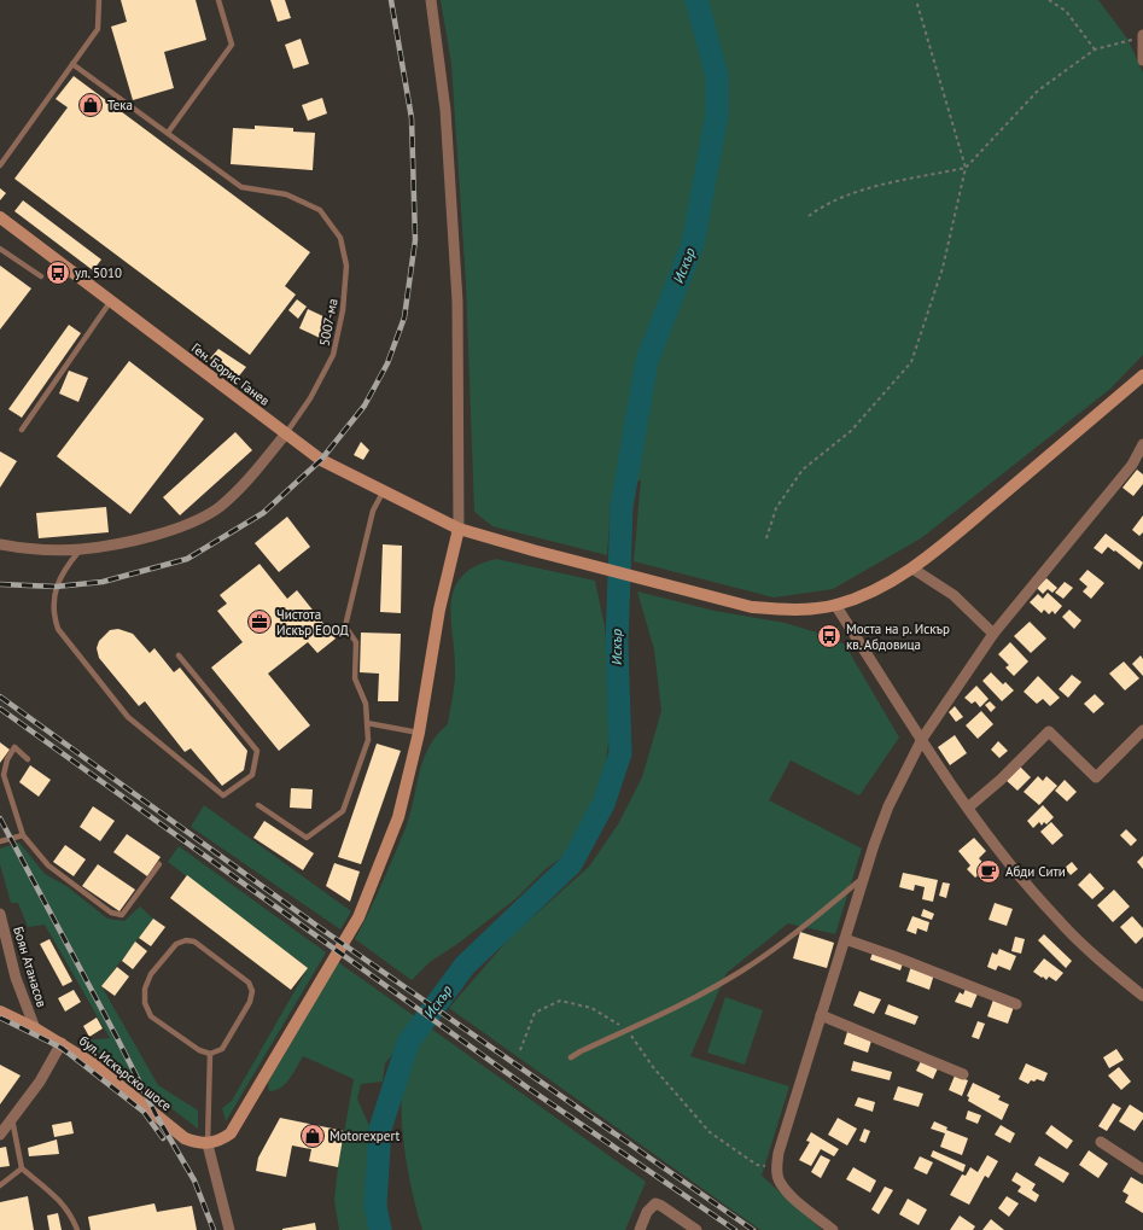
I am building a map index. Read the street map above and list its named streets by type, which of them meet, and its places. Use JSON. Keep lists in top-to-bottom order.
{
  "streets": {
    "street": ["Ген. Борис Ганев", "Боян Атанасов", "бул. Искърско шосе"],
    "lane": ["5007-ма"]
  },
  "crossings": [
    ["5007-ма", "Ген. Борис Ганев"],
    ["Боян Атанасов", "бул. Искърско шосе"]
  ],
  "water": ["Искър"],
  "places": {
    "shop": ["Тека", "Motorexpert"],
    "bus stop": ["ул. 5010", "Моста на р. Искър кв. Абдовица"],
    "office": ["Чистота Искър ЕООД"],
    "cafe": ["Абди Сити"]
  }
}
